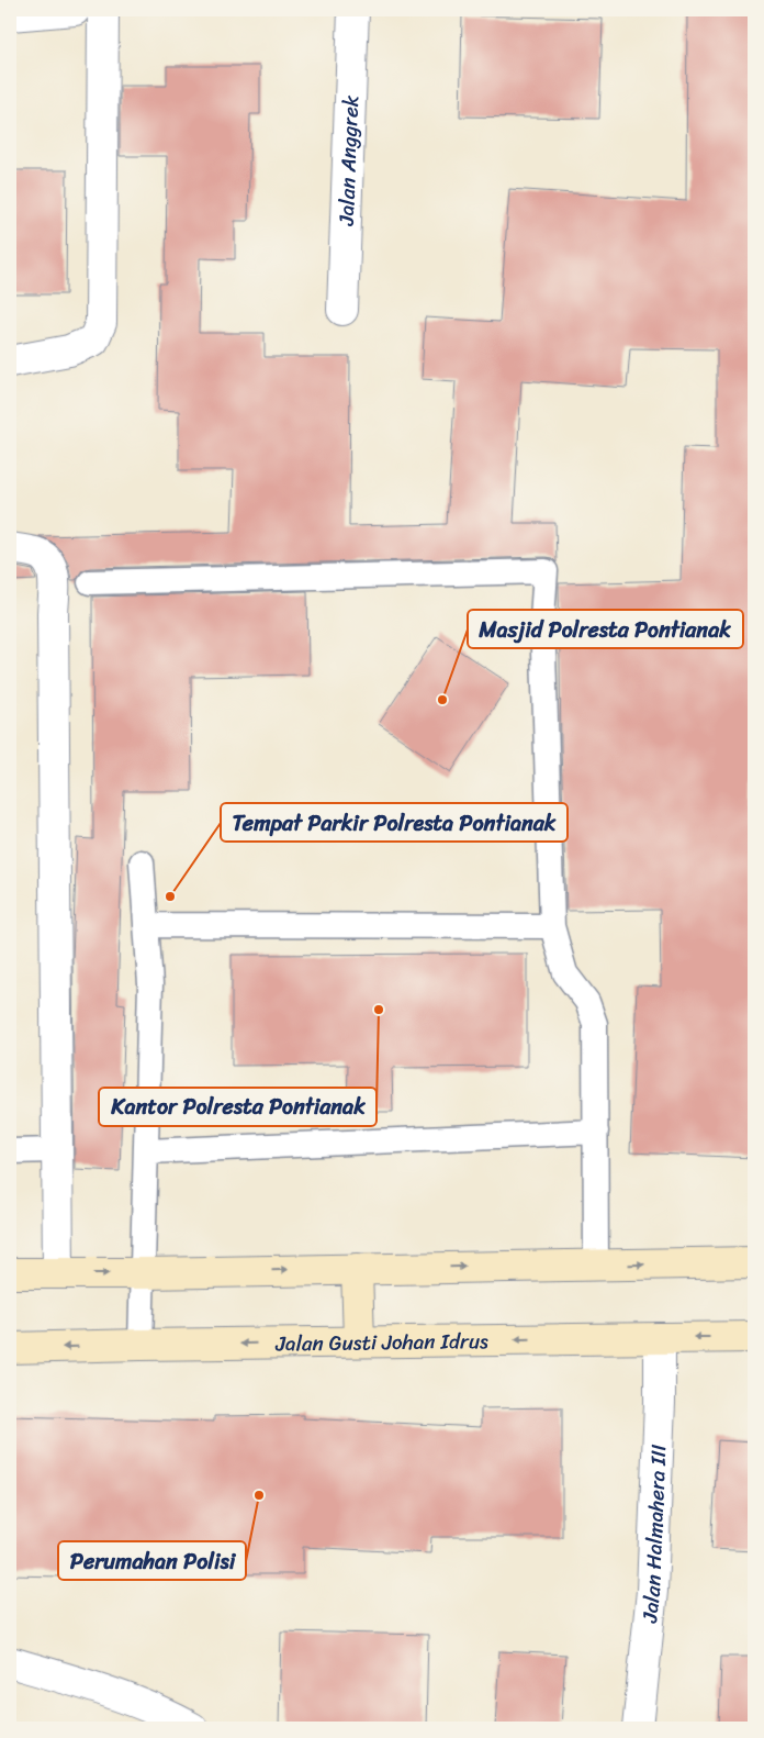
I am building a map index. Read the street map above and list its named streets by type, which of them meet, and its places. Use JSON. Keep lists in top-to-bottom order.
{
  "streets": {
    "street": ["Jalan Anggrek", "Jalan Gusti Johan Idrus", "Jalan Halmahera III"]
  },
  "crossings": [
    ["Jalan Gusti Johan Idrus", "Jalan Halmahera III"]
  ],
  "places": [
    "Masjid Polresta Pontianak",
    "Tempat Parkir Polresta Pontianak",
    "Kantor Polresta Pontianak",
    "Perumahan Polisi"
  ]
}
